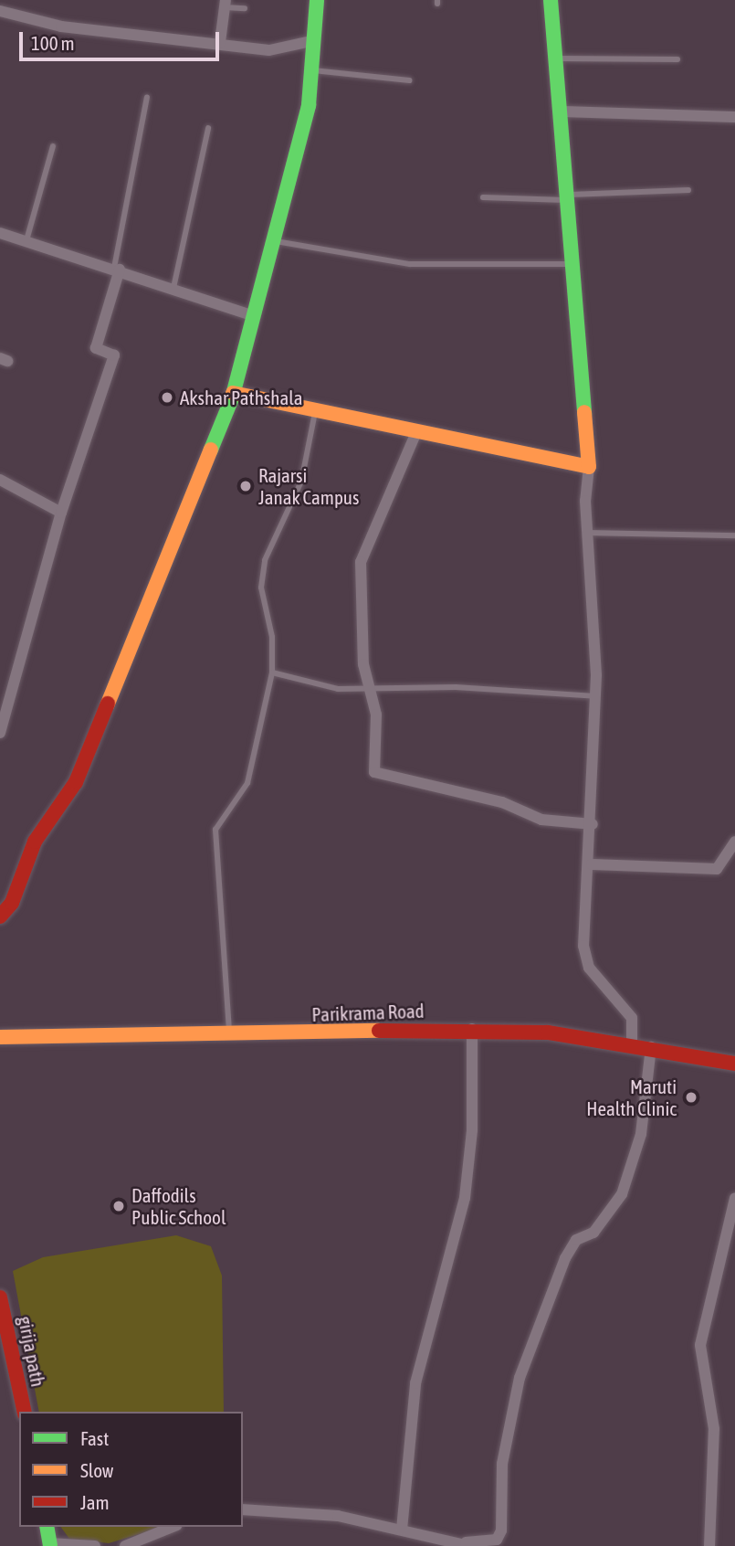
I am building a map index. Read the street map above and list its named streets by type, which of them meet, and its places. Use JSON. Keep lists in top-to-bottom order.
{
  "streets": {
    "street": ["Parikrama Road", "girija path"]
  },
  "places": [
    "Akshar Pathshala",
    "Rajarsi Janak Campus",
    "Maruti Health Clinic",
    "Daffodils Public School"
  ],
  "legend": ["Fast", "Slow", "Jam"],
  "scale_bar": "100 m"
}
